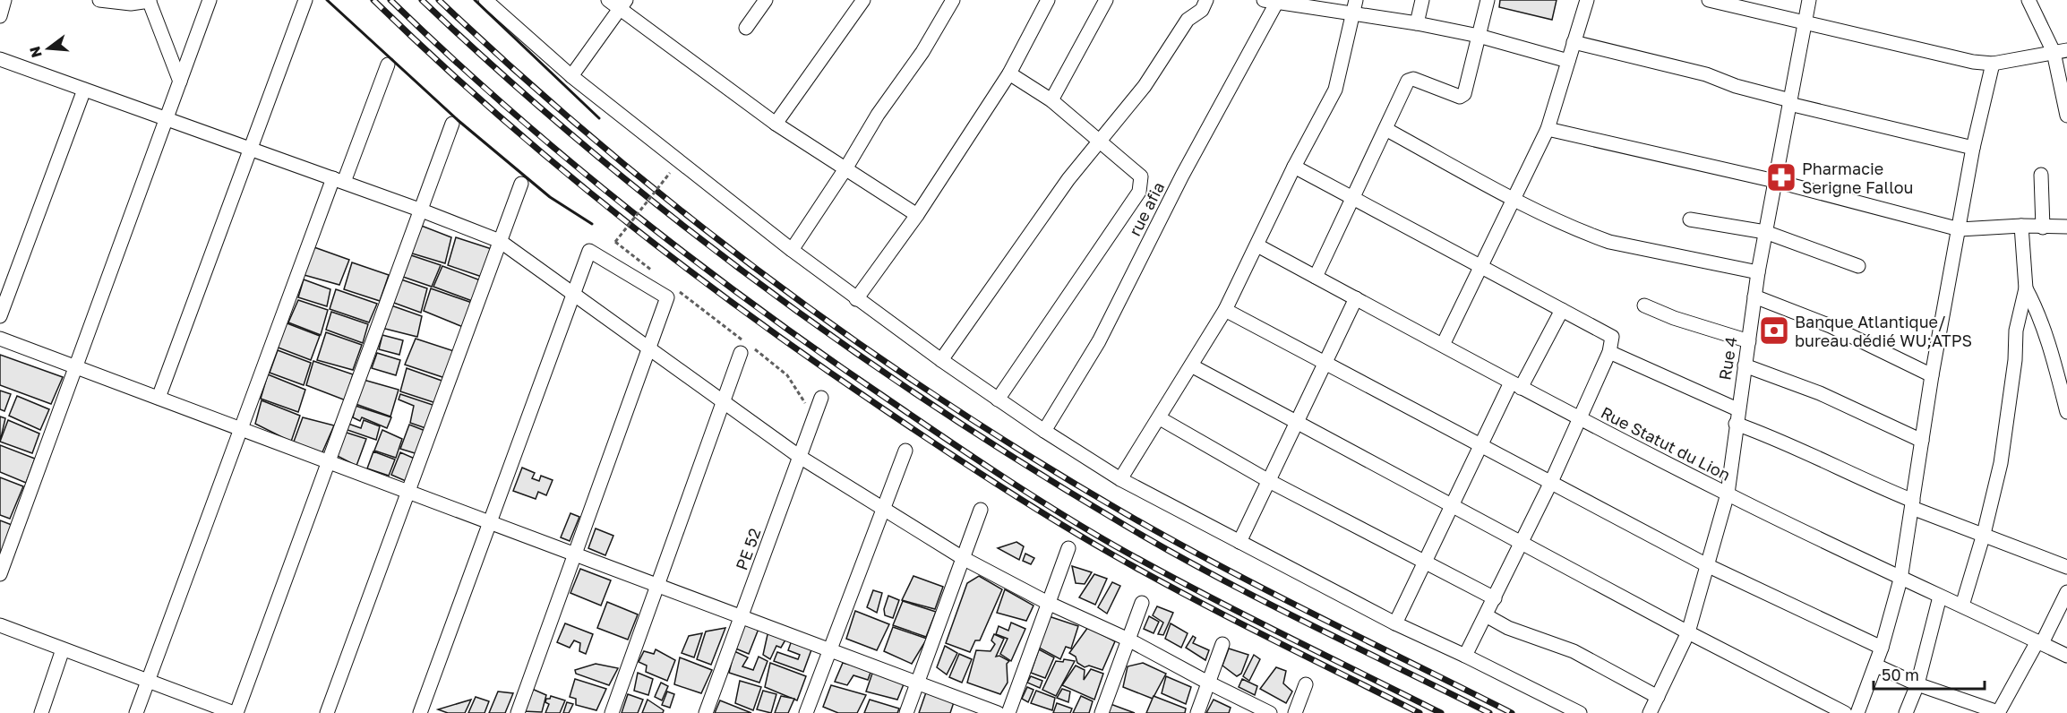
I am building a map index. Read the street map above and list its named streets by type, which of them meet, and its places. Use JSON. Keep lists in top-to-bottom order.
{
  "streets": {
    "street": [
      "rue afia",
      "Rue 4",
      "Rue Statut du Lion",
      "PE 52"
    ]
  },
  "crossings": [
    ["Rue 4", "Rue Statut du Lion"]
  ],
  "places": {
    "pharmacy": ["Pharmacie Serigne Fallou"],
    "bank": ["Banque Atlantique/ bureau dédié WU;ATPS"]
  },
  "scale_bar": "50 m",
  "north": "left"
}
